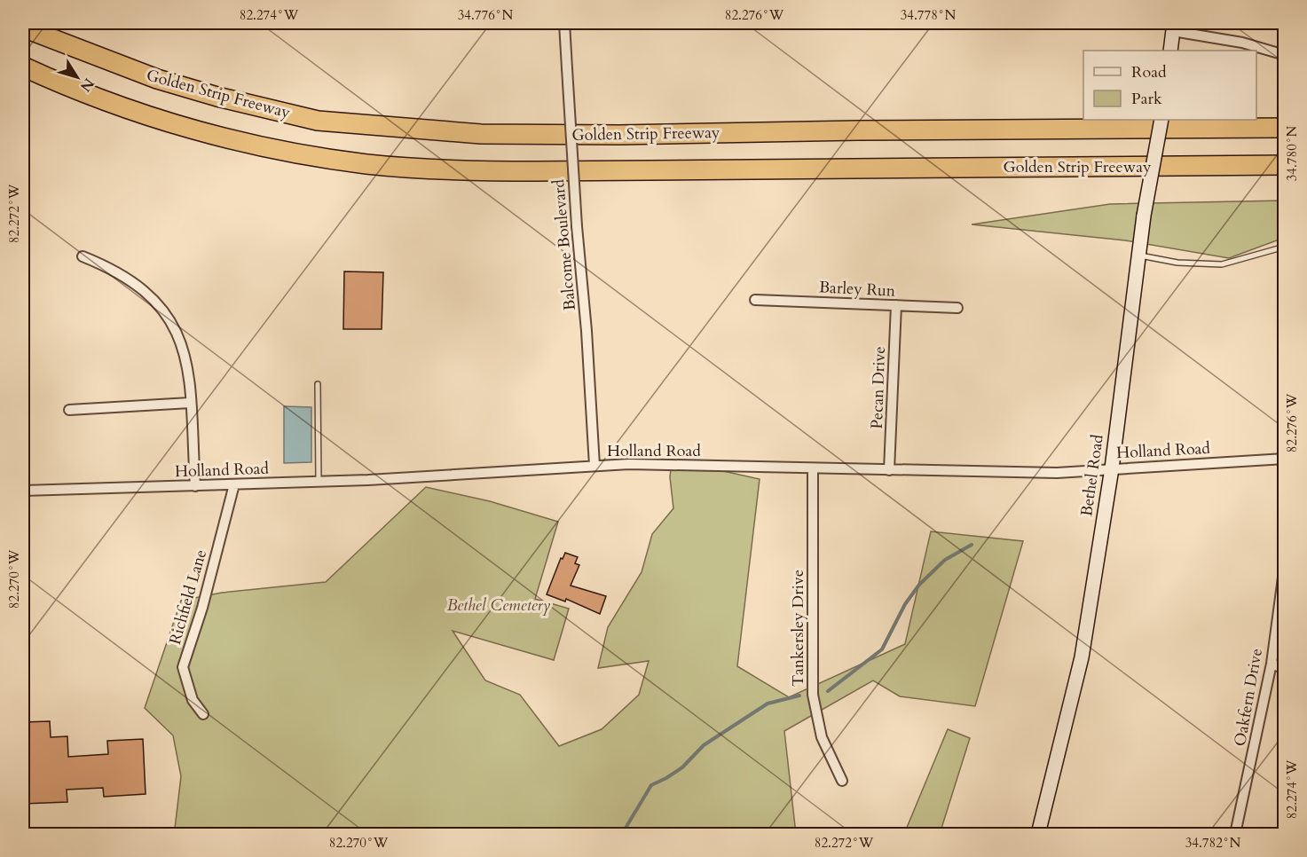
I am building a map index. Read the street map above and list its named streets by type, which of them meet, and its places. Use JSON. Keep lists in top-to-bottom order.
{
  "streets": {
    "highway": ["Golden Strip Freeway"],
    "street": [
      "Balcome Boulevard",
      "Barley Run",
      "Pecan Drive",
      "Holland Road",
      "Bethel Road",
      "Richfield Lane",
      "Tankersley Drive",
      "Oakfern Drive"
    ]
  },
  "crossings": [
    ["Balcome Boulevard", "Holland Road"],
    ["Barley Run", "Pecan Drive"],
    ["Pecan Drive", "Holland Road"],
    ["Holland Road", "Bethel Road"],
    ["Holland Road", "Richfield Lane"],
    ["Holland Road", "Tankersley Drive"]
  ],
  "parks": ["Bethel Cemetery"],
  "legend": ["Road", "Park"],
  "north": "bottom right",
  "coordinates": [
    "82.274°W",
    "34.776°N",
    "82.276°W",
    "34.778°N",
    "34.780°N",
    "82.272°W",
    "82.270°W",
    "34.782°N"
  ]
}
